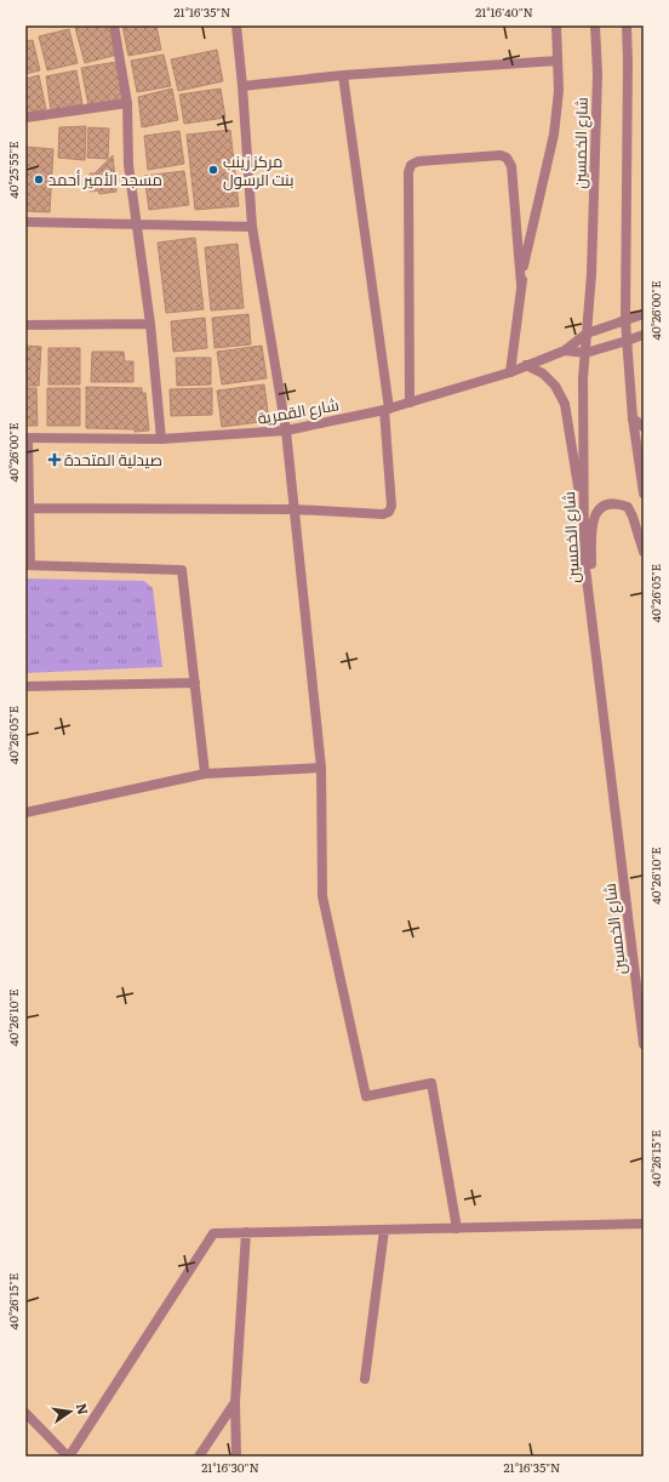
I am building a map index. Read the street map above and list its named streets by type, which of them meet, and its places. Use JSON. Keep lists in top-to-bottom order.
{
  "streets": {
    "street": ["شارع الخمسين", "شارع القمرية"]
  },
  "crossings": [
    ["شارع الخمسين", "شارع القمرية"]
  ],
  "places": {
    "other": ["مركز زينب بنت الرسول", "مسجد الأمير أحمد"],
    "health": ["صيدلية المتحدة"]
  },
  "north": "right",
  "coordinates": [
    "21°16'35\"N",
    "21°16'40\"N",
    "40°25'55\"E",
    "40°26'00\"E",
    "40°26'05\"E",
    "40°26'10\"E",
    "40°26'15\"E",
    "21°16'30\"N"
  ]
}
